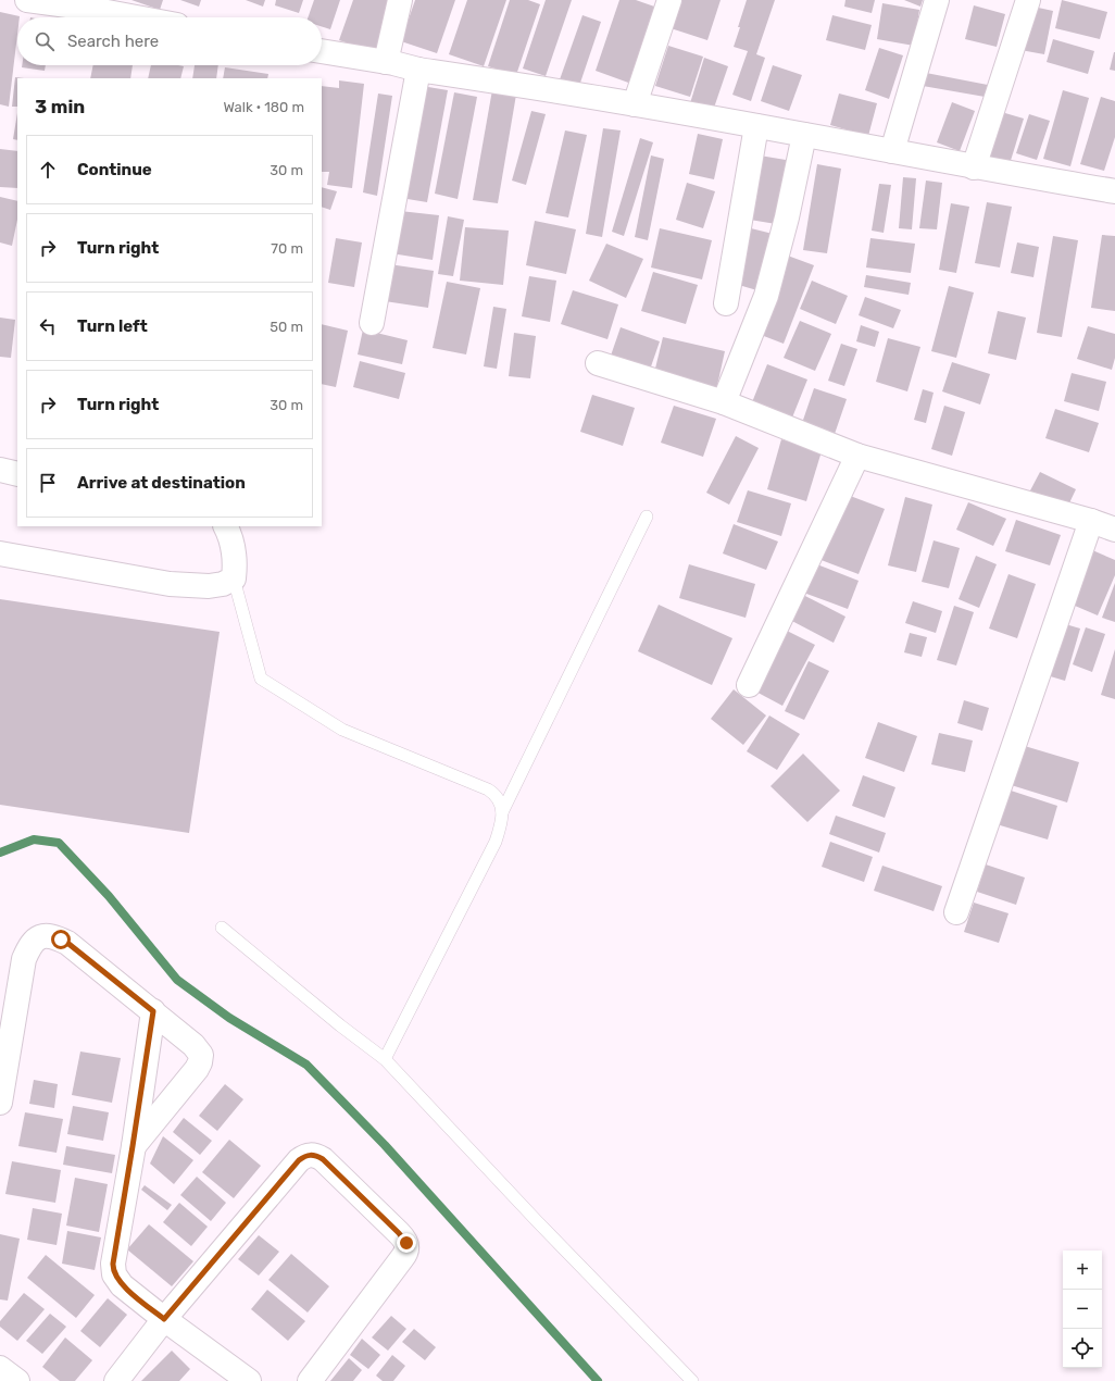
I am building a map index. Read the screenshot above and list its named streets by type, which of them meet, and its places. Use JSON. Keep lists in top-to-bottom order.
{
  "page": {
    "search": "Search here",
    "heading": ["3 min", "Walk · 180 m"],
    "list": [
      ["Continue", "30 m"],
      ["Turn right", "70 m"],
      ["Turn left", "50 m"],
      ["Turn right", "30 m"],
      "Arrive at destination"
    ],
    "map_buttons": ["+", "−"]
  }
}
